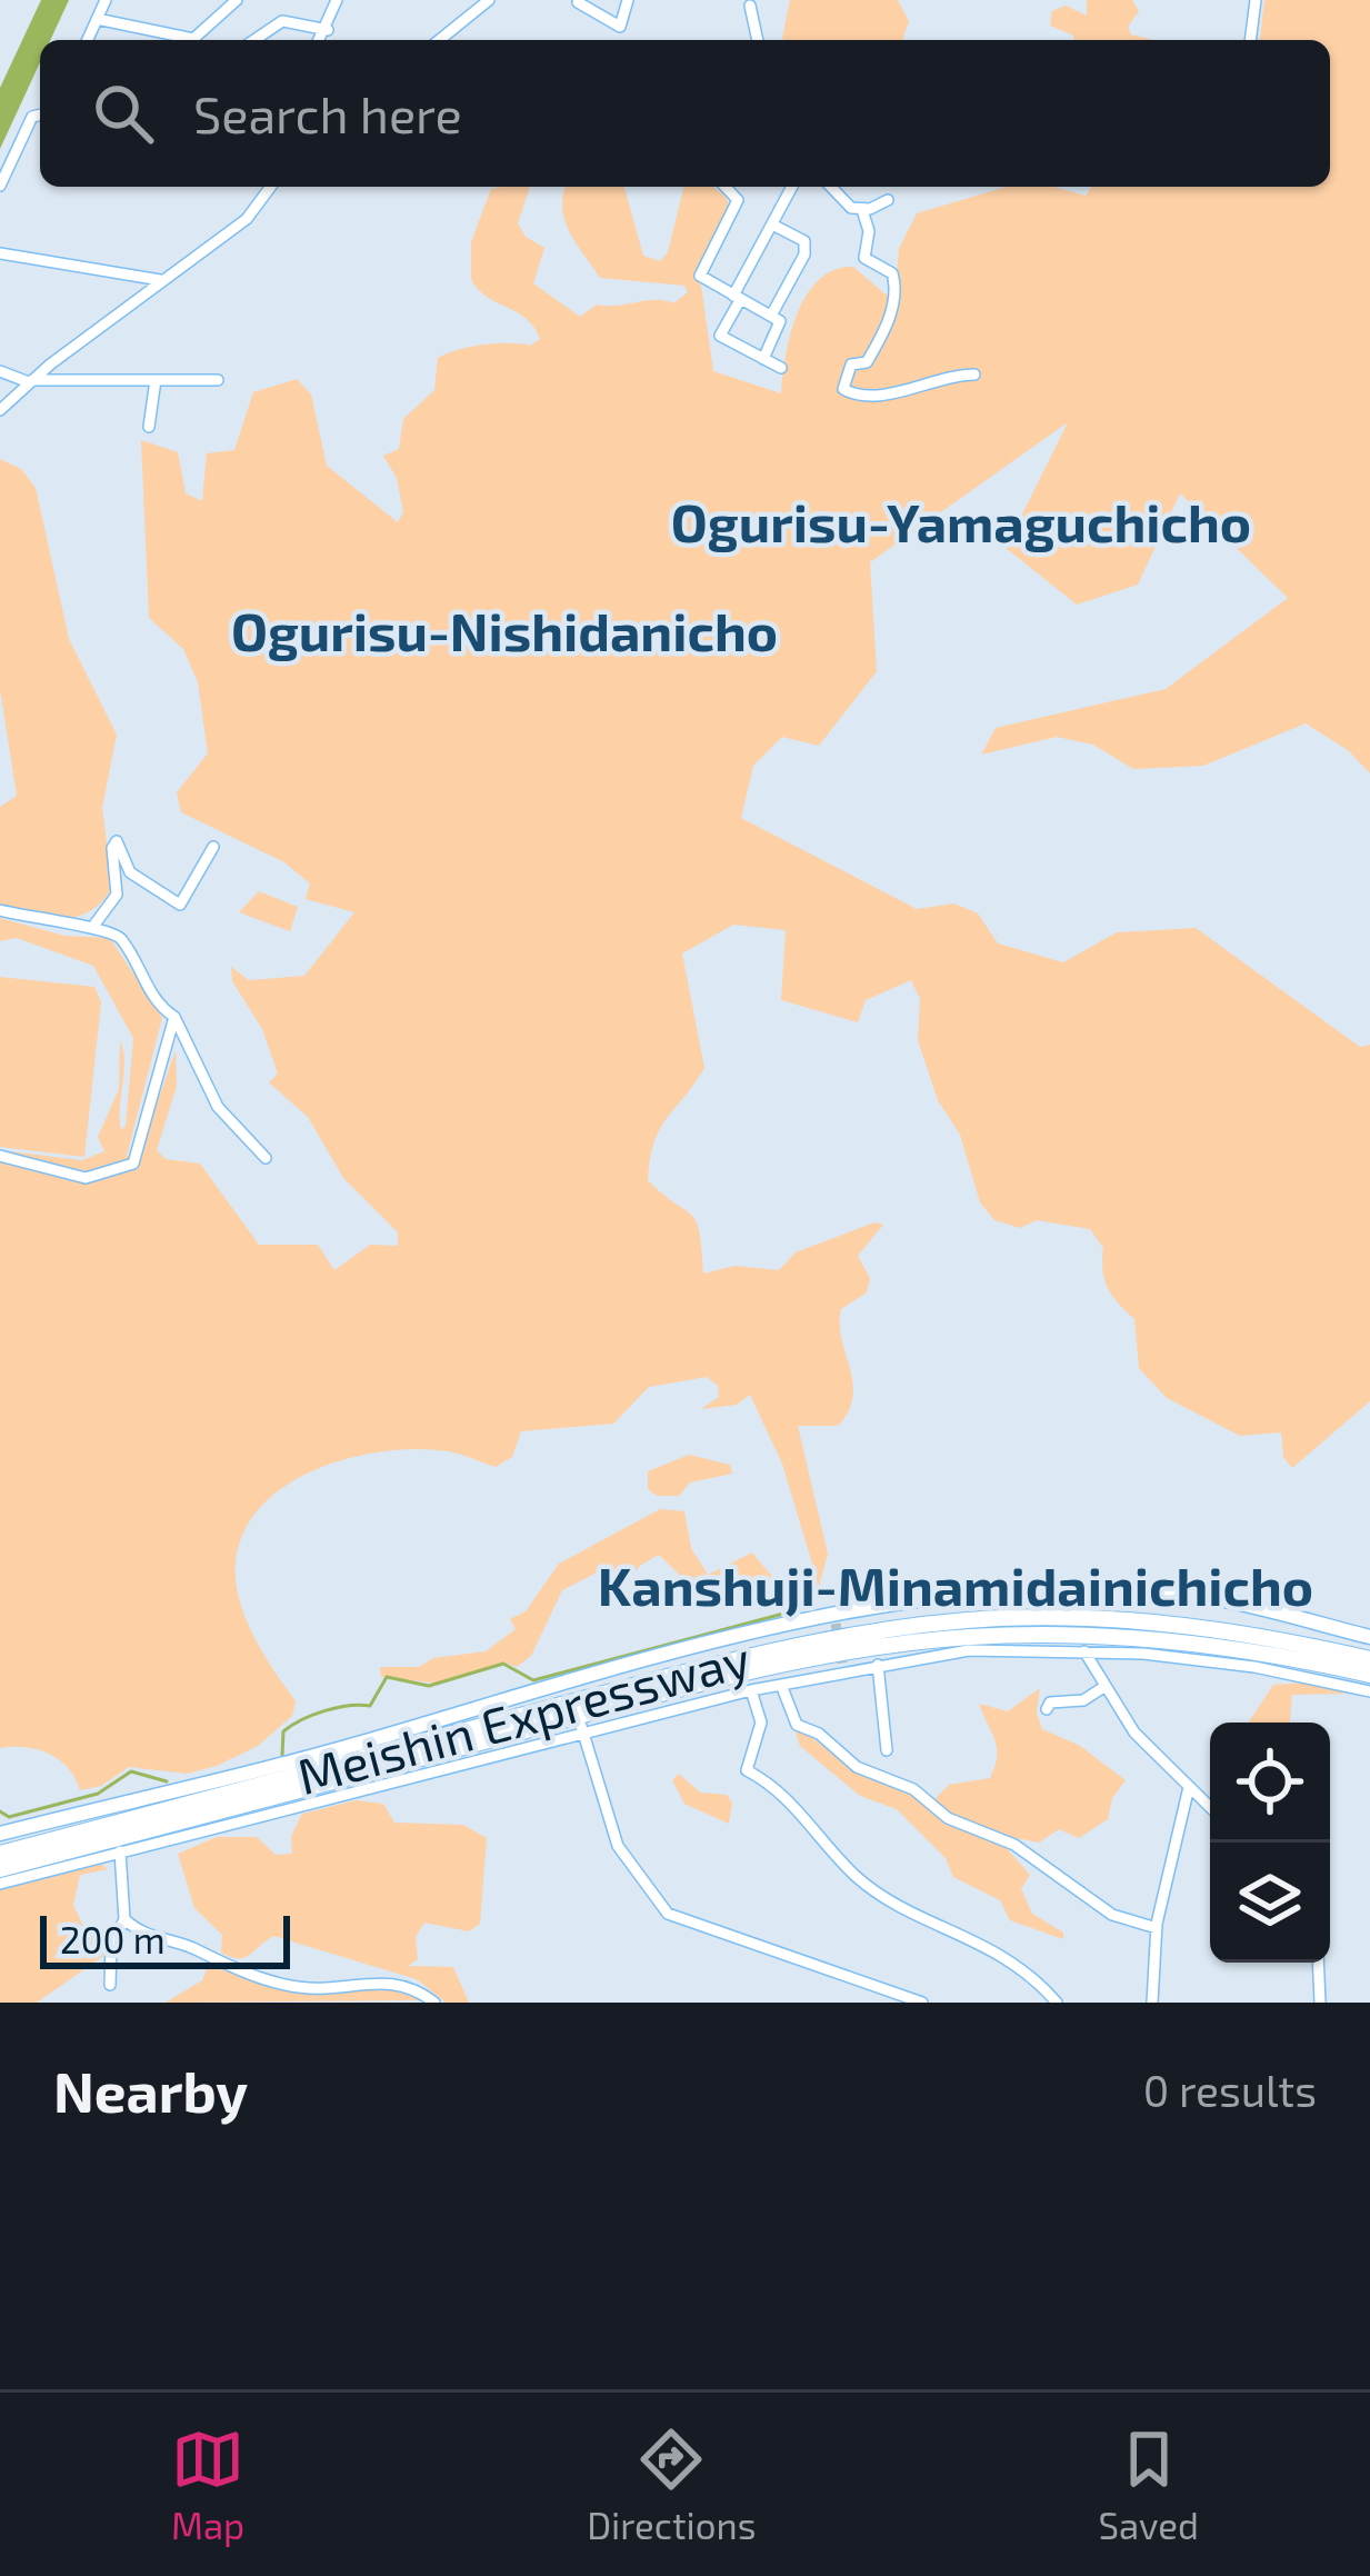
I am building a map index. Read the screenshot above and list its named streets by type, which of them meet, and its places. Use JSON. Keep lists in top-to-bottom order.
{
  "streets": {
    "highway": ["Meishin Expressway"]
  },
  "districts": ["Ogurisu-Yamaguchicho", "Ogurisu-Nishidanicho", "Kanshuji-Minamidainichicho"],
  "scale_bar": "200 m",
  "page": {
    "search": "Search here",
    "scale": "200 m",
    "heading": ["Nearby", "0 results"],
    "nav": ["Map", "Directions", "Saved"]
  }
}
